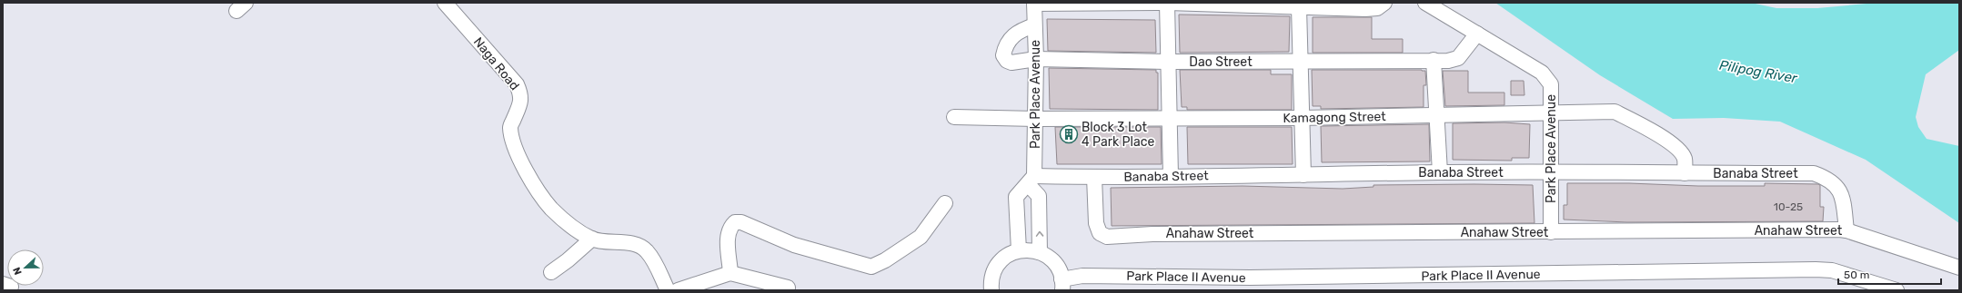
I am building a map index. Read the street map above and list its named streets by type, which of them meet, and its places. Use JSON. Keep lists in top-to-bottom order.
{
  "streets": {
    "street": [
      "Dao Street",
      "Naga Road",
      "Park Place Avenue",
      "Kamagong Street",
      "Banaba Street",
      "Anahaw Street",
      "Park Place II Avenue"
    ]
  },
  "crossings": [
    ["Dao Street", "Park Place Avenue"],
    ["Park Place Avenue", "Kamagong Street"],
    ["Park Place Avenue", "Banaba Street"],
    ["Park Place Avenue", "Anahaw Street"],
    ["Kamagong Street", "Banaba Street"],
    ["Banaba Street", "Anahaw Street"]
  ],
  "water": ["Pilipog River"],
  "places": {
    "building": ["Block 3 Lot 4 Park Place"]
  },
  "house_numbers": ["10-25"],
  "scale_bar": "50 m",
  "north": "left"
}
